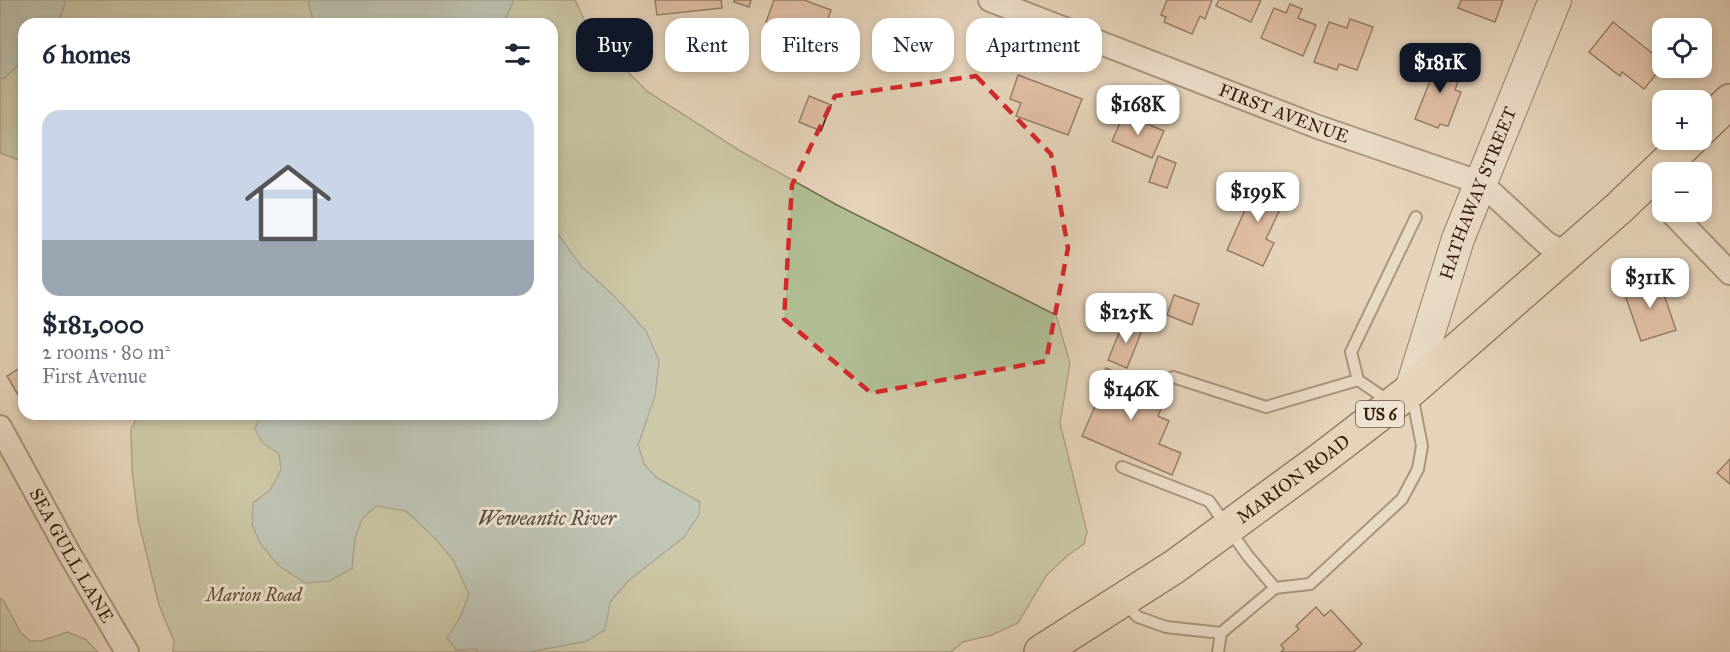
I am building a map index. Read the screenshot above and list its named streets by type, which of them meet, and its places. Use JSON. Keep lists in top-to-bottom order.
{
  "streets": {
    "main road": ["US 6", "MARION ROAD"],
    "street": ["FIRST AVENUE", "HATHAWAY STREET", "SEA GULL LANE"]
  },
  "crossings": [
    ["FIRST AVENUE", "HATHAWAY STREET"],
    ["HATHAWAY STREET", "MARION ROAD"]
  ],
  "water": ["Weweantic River"],
  "parks": ["Marion Road"],
  "page": {
    "map_buttons": ["+", "−"],
    "chip": [
      "Buy",
      "Rent",
      "Filters",
      "New",
      "Apartment"
    ],
    "heading": "6 homes",
    "price": [
      "$181K",
      "$168K",
      "$199K",
      "$311K",
      "$125K",
      "$146K"
    ],
    "list": [
      {
        "name": "$181,000",
        "note": "2 rooms · 80 m² · First Avenue"
      }
    ]
  }
}
